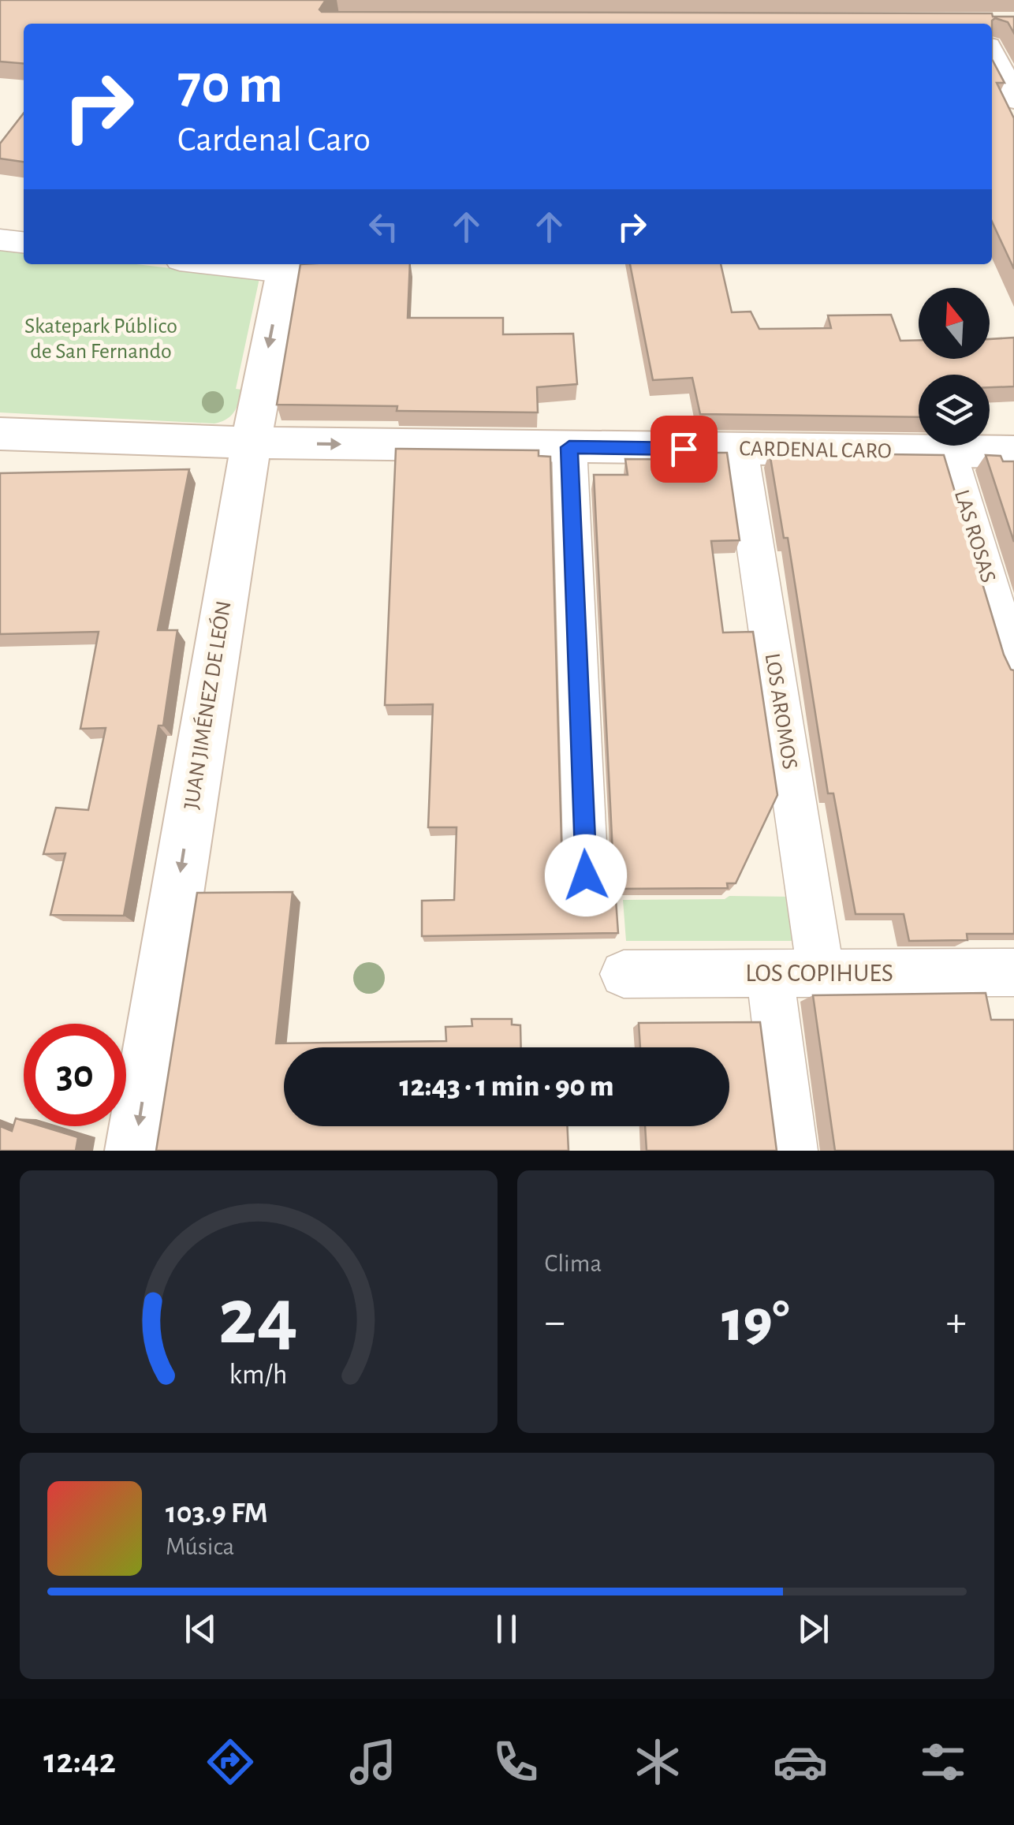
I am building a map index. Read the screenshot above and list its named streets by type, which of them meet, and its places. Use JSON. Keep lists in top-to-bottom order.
{
  "streets": {
    "street": [
      "CARDENAL CARO",
      "LAS ROSAS",
      "JUAN JIMÉNEZ DE LEÓN",
      "LOS AROMOS",
      "LOS COPIHUES"
    ]
  },
  "crossings": [
    ["CARDENAL CARO", "LAS ROSAS"],
    ["CARDENAL CARO", "JUAN JIMÉNEZ DE LEÓN"],
    ["CARDENAL CARO", "LOS AROMOS"],
    ["LOS AROMOS", "LOS COPIHUES"]
  ],
  "parks": ["Skatepark Público de San Fernando"],
  "north": "top",
  "page": {
    "turn": ["70 m", "Cardenal Caro"],
    "limit": "30",
    "trip": "12:43 · 1 min · 90 m",
    "tile": "Clima",
    "heat": ["−", "19°", "+"],
    "song": ["103.9 FM", "Música"],
    "tabs": "12:42",
    "gauge": ["24", "km/h"]
  }
}
